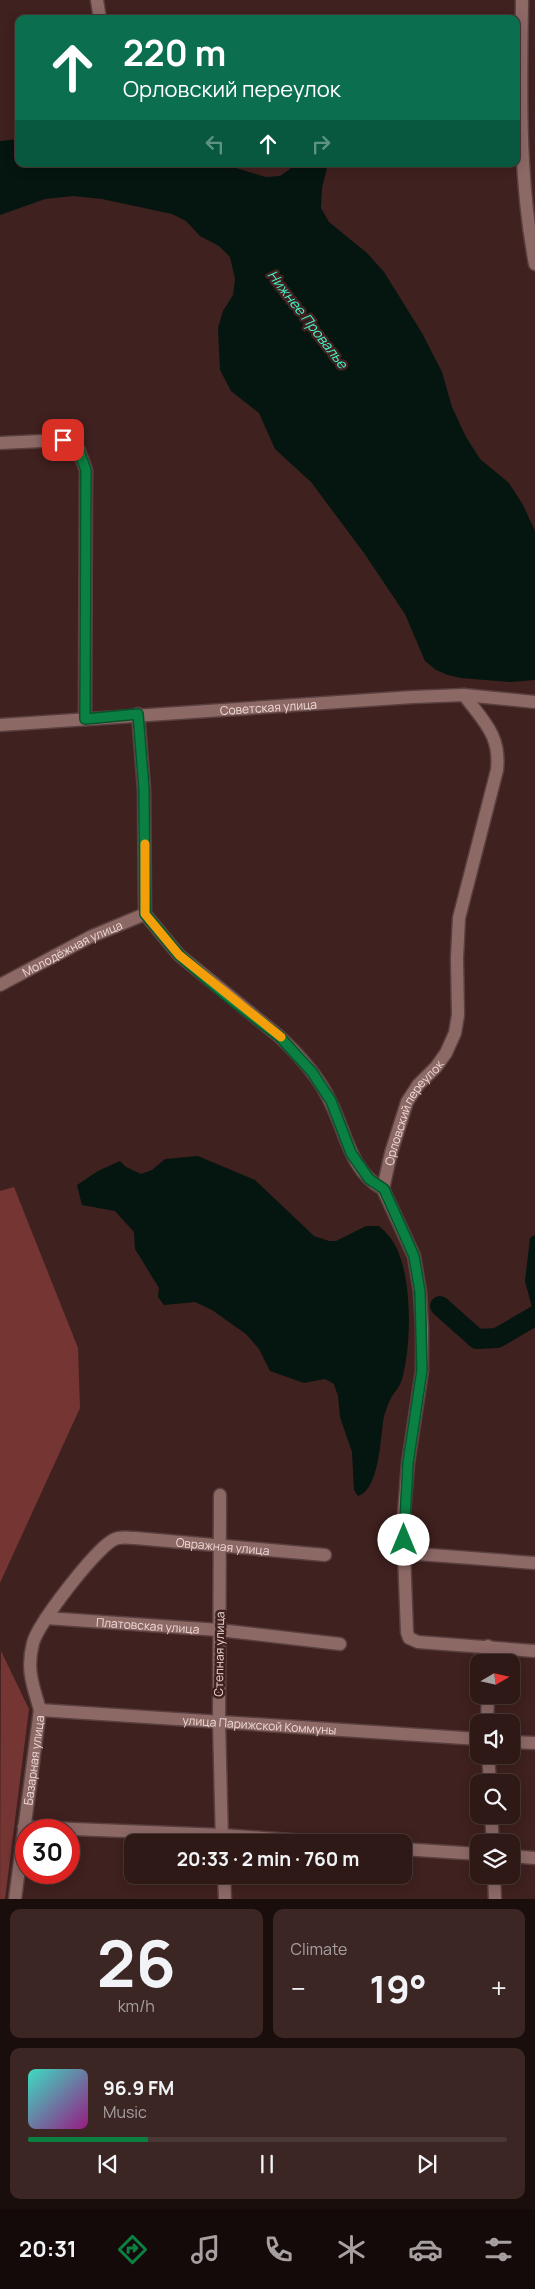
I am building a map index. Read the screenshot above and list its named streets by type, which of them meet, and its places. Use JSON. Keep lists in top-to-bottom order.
{
  "streets": {
    "street": [
      "Советская улица",
      "Молодёжная улица",
      "Орловский переулок",
      "Овражная улица",
      "Платовская улица",
      "Степная улица",
      "улица Парижской Коммуны",
      "Базарная улица"
    ]
  },
  "crossings": [
    ["Советская улица", "Орловский переулок"],
    ["Овражная улица", "Степная улица"],
    ["Овражная улица", "Базарная улица"],
    ["Платовская улица", "Степная улица"],
    ["Платовская улица", "Базарная улица"],
    ["Степная улица", "улица Парижской Коммуны"],
    ["улица Парижской Коммуны", "Базарная улица"]
  ],
  "water": ["Нижнее Провалье"],
  "north": "right",
  "page": {
    "turn": ["220 m", "Орловский переулок"],
    "limit": "30",
    "trip": "20:33 · 2 min · 760 m",
    "tile": [
      ["26", "km/h"],
      "Climate"
    ],
    "heat": ["−", "19°", "+"],
    "song": ["96.9 FM", "Music"],
    "tabs": "20:31"
  }
}
